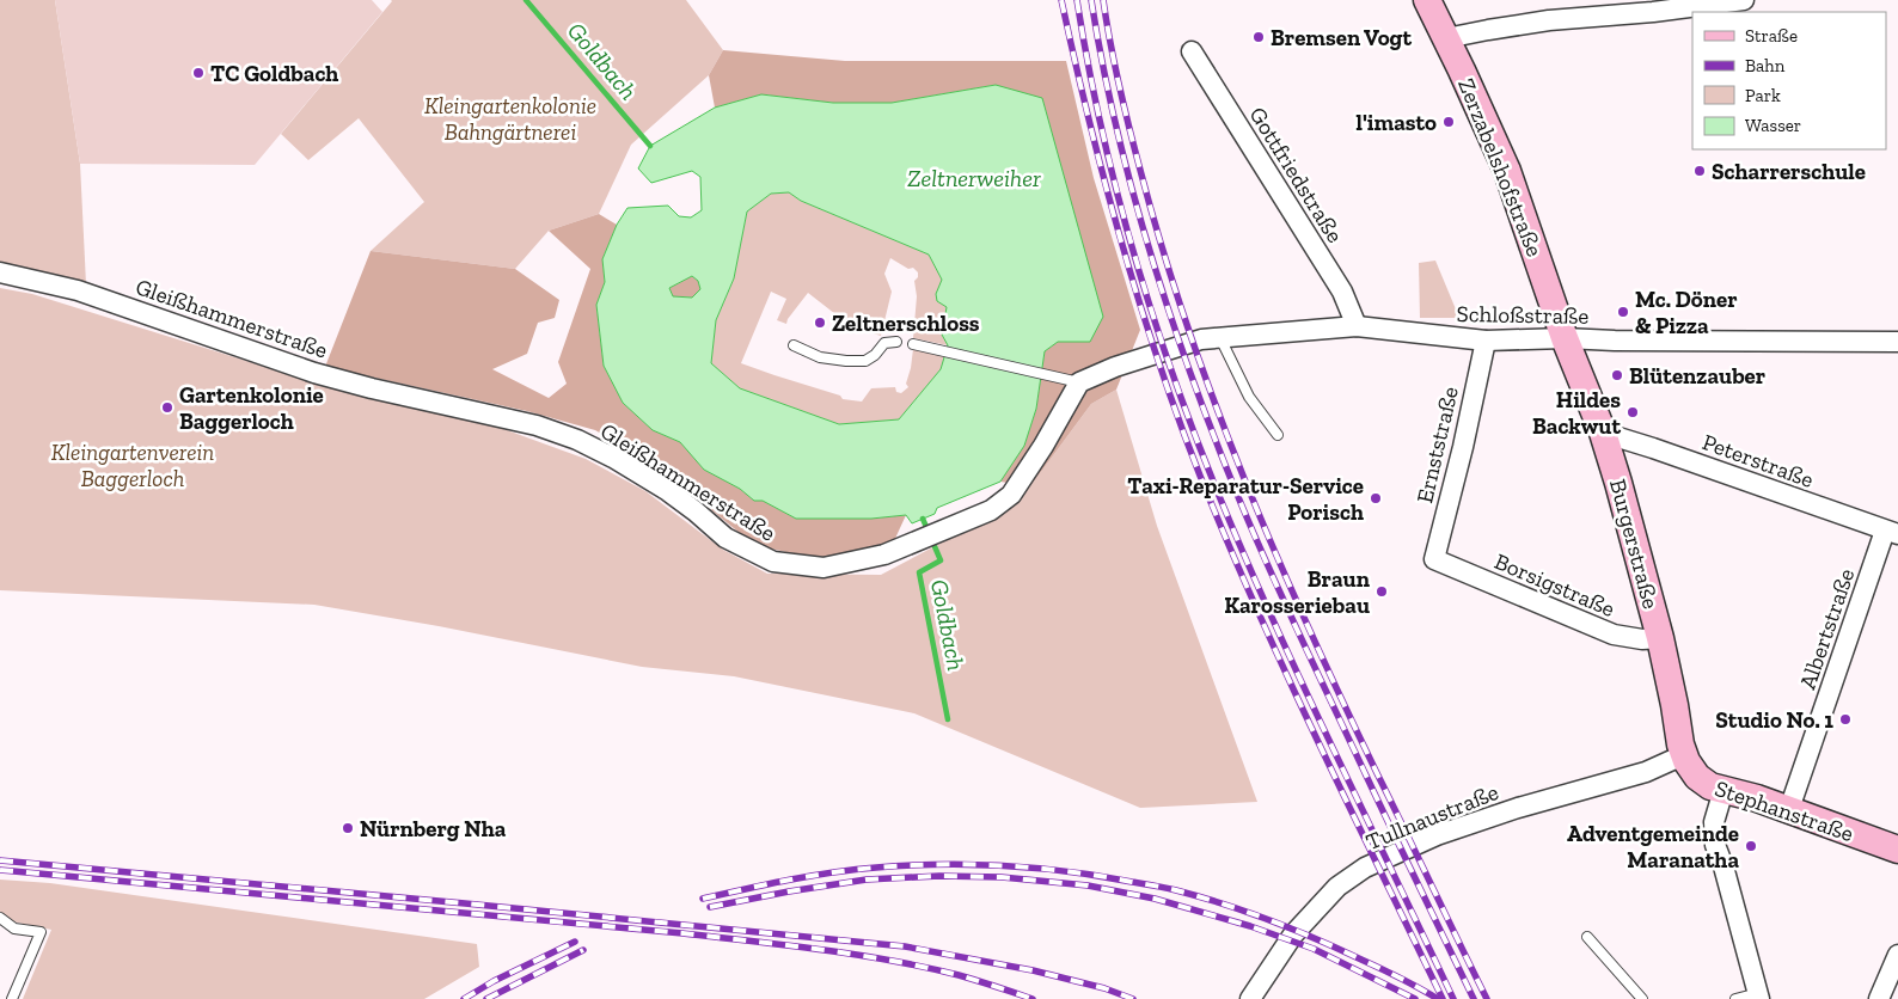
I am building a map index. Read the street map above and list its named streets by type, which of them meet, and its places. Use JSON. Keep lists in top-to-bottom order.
{
  "streets": {
    "street": [
      "Zerzabelshofstraße",
      "Gottfriedstraße",
      "Schloßstraße",
      "Gleißhammerstraße",
      "Ernststraße",
      "Peterstraße",
      "Burgerstraße",
      "Borsigstraße",
      "Albertstraße",
      "Stephanstraße",
      "Tullnaustraße"
    ]
  },
  "crossings": [
    ["Zerzabelshofstraße", "Schloßstraße"],
    ["Zerzabelshofstraße", "Burgerstraße"],
    ["Gottfriedstraße", "Schloßstraße"],
    ["Schloßstraße", "Gleißhammerstraße"],
    ["Schloßstraße", "Ernststraße"],
    ["Schloßstraße", "Burgerstraße"],
    ["Ernststraße", "Borsigstraße"],
    ["Peterstraße", "Burgerstraße"],
    ["Peterstraße", "Albertstraße"],
    ["Burgerstraße", "Borsigstraße"],
    ["Burgerstraße", "Stephanstraße"],
    ["Burgerstraße", "Tullnaustraße"],
    ["Albertstraße", "Stephanstraße"],
    ["Stephanstraße", "Tullnaustraße"]
  ],
  "water": ["Goldbach", "Zeltnerweiher"],
  "parks": ["Kleingartenkolonie Bahngärtnerei", "Kleingartenverein Baggerloch"],
  "places": [
    "Bremsen Vogt",
    "TC Goldbach",
    "l'imasto",
    "Scharrerschule",
    "Mc. Döner & Pizza",
    "Zeltnerschloss",
    "Blütenzauber",
    "Gartenkolonie Baggerloch",
    "Hildes Backwut",
    "Taxi-Reparatur-Service Porisch",
    "Braun Karosseriebau",
    "Studio No. 1",
    "Nürnberg Nha",
    "Adventgemeinde Maranatha"
  ],
  "legend": [
    "Straße",
    "Bahn",
    "Park",
    "Wasser"
  ]
}
